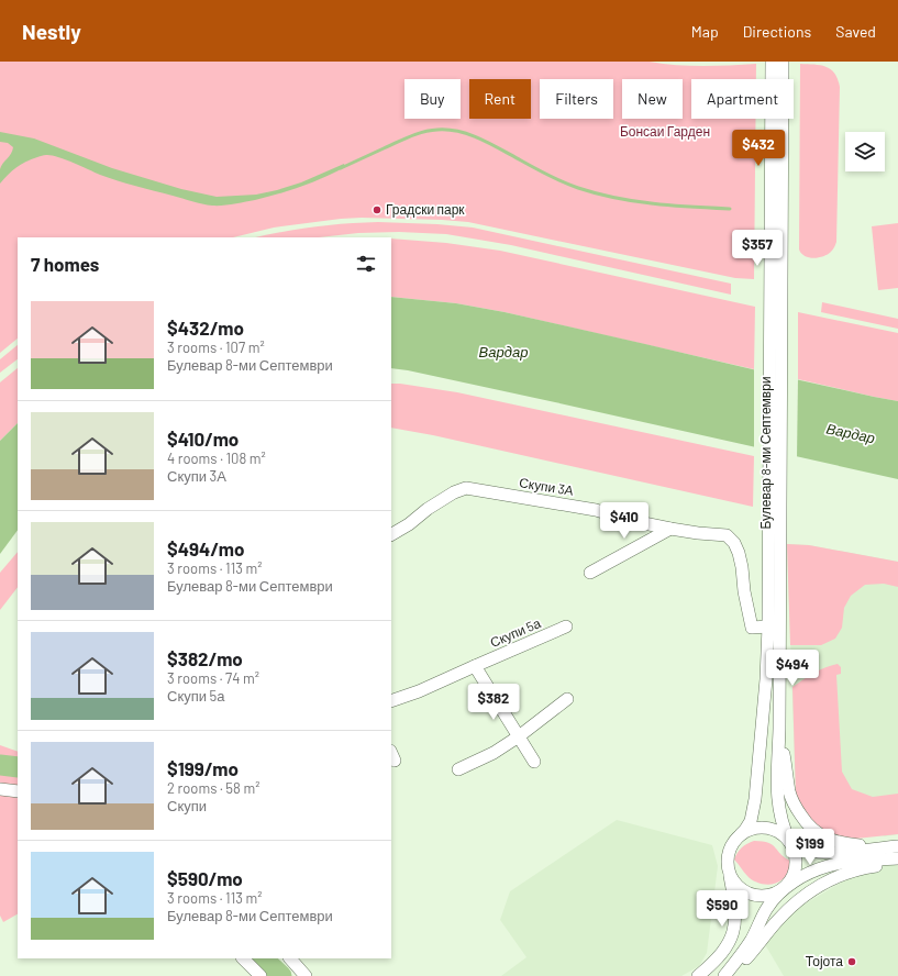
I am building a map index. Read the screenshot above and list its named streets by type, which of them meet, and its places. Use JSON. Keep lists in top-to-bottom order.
{
  "streets": {
    "street": ["Булевар 8-ми Септември", "Скупи 3А", "Скупи 5а"]
  },
  "crossings": [
    ["Булевар 8-ми Септември", "Скупи 3А"]
  ],
  "water": ["Вардар"],
  "parks": ["Бонсаи Гарден"],
  "places": ["Градски парк", "Тојота"],
  "page": {
    "header": "Nestly",
    "nav": ["Map", "Directions", "Saved"],
    "chip": [
      "Buy",
      "Rent",
      "Filters",
      "New",
      "Apartment"
    ],
    "price": [
      "$432",
      "$357",
      "$410",
      "$494",
      "$382",
      "$199",
      "$590"
    ],
    "heading": "7 homes",
    "list": [
      {
        "name": "$432/mo",
        "note": "3 rooms · 107 m² · Булевар 8-ми Септември"
      },
      {
        "name": "$410/mo",
        "note": "4 rooms · 108 m² · Скупи 3А"
      },
      {
        "name": "$494/mo",
        "note": "3 rooms · 113 m² · Булевар 8-ми Септември"
      },
      {
        "name": "$382/mo",
        "note": "3 rooms · 74 m² · Скупи 5а"
      },
      {
        "name": "$199/mo",
        "note": "2 rooms · 58 m² · Скупи"
      },
      {
        "name": "$590/mo",
        "note": "3 rooms · 113 m² · Булевар 8-ми Септември"
      }
    ]
  }
}
